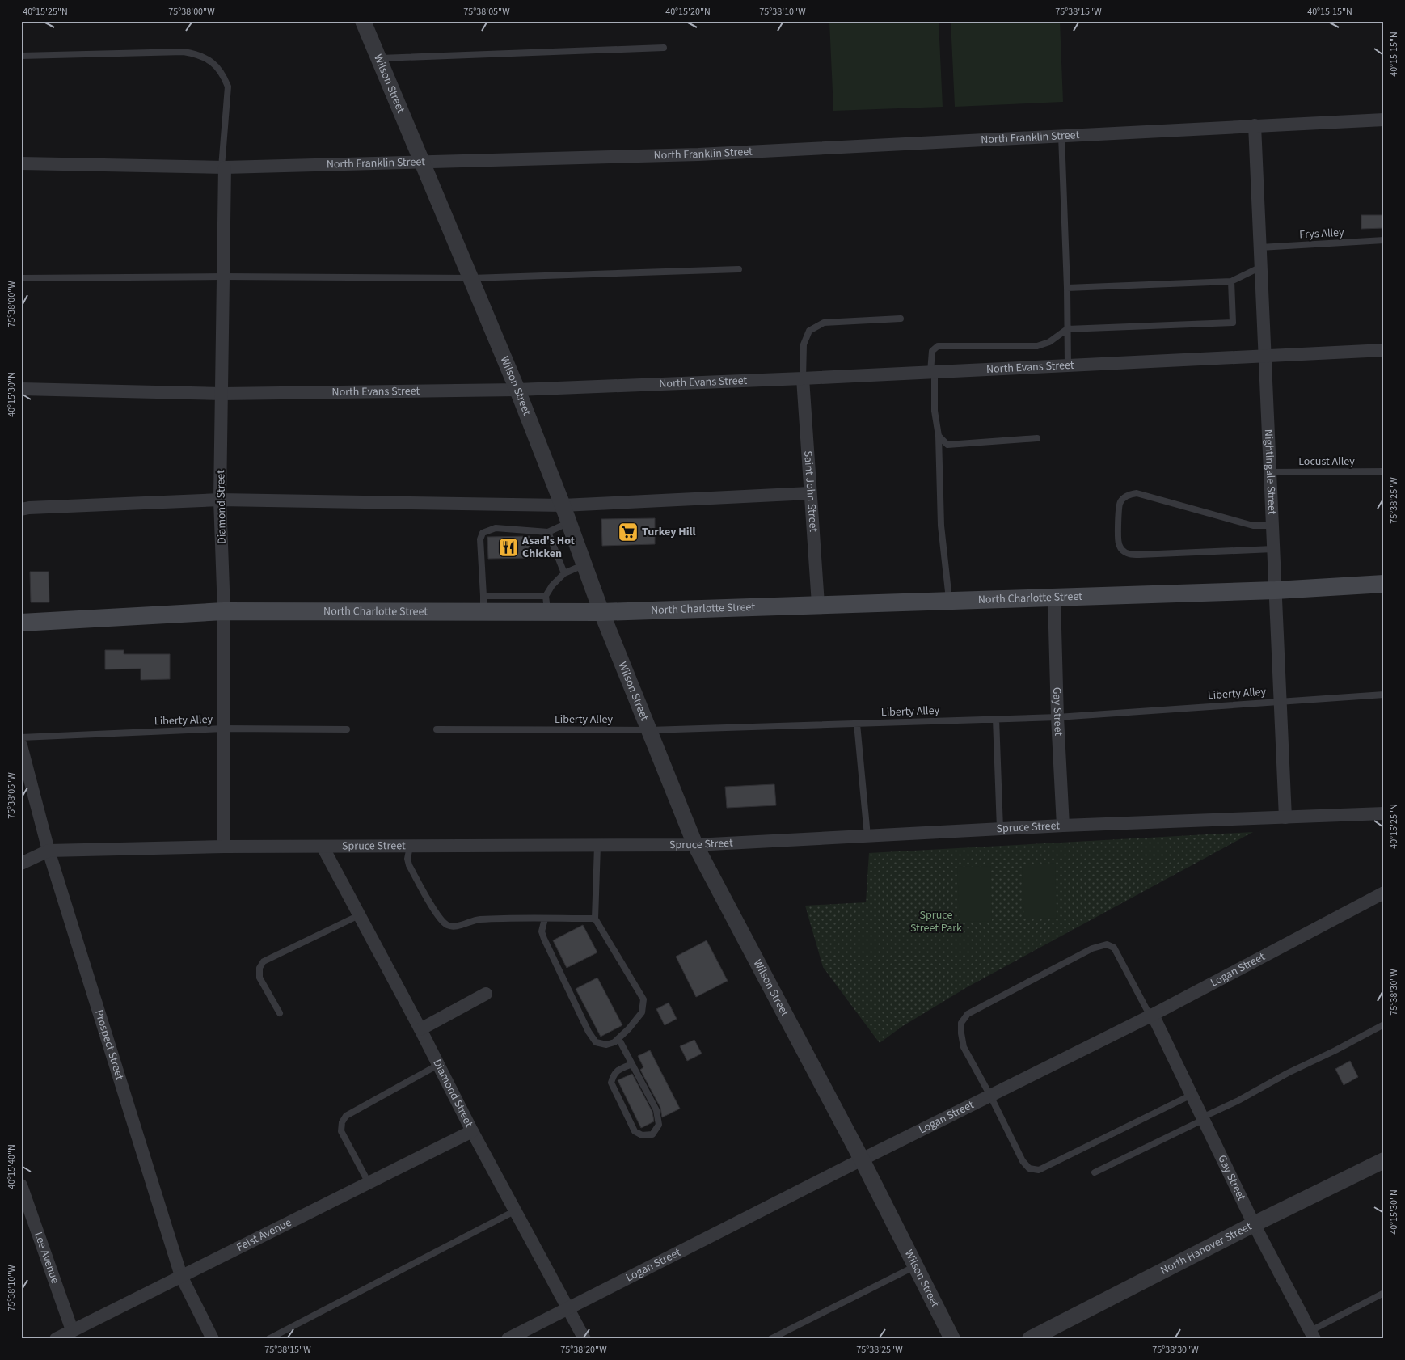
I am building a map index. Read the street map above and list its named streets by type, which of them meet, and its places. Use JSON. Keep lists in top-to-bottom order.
{
  "streets": {
    "main road": ["North Charlotte Street"],
    "street": [
      "Wilson Street",
      "North Franklin Street",
      "North Evans Street",
      "Nightingale Street",
      "Saint John Street",
      "Diamond Street",
      "Gay Street",
      "Spruce Street",
      "Logan Street",
      "Prospect Street",
      "Feist Avenue",
      "North Hanover Street",
      "Lee Avenue"
    ],
    "lane": ["Frys Alley", "Locust Alley", "Liberty Alley"]
  },
  "crossings": [
    ["Wilson Street", "North Franklin Street"],
    ["Wilson Street", "North Evans Street"],
    ["Wilson Street", "North Charlotte Street"],
    ["Wilson Street", "Liberty Alley"],
    ["Wilson Street", "Spruce Street"],
    ["Wilson Street", "Logan Street"],
    ["North Franklin Street", "Nightingale Street"],
    ["North Franklin Street", "Diamond Street"],
    ["Frys Alley", "Nightingale Street"],
    ["North Evans Street", "Nightingale Street"],
    ["North Evans Street", "Saint John Street"],
    ["North Evans Street", "Diamond Street"],
    ["Locust Alley", "Nightingale Street"],
    ["Nightingale Street", "North Charlotte Street"],
    ["Nightingale Street", "Liberty Alley"],
    ["Nightingale Street", "Spruce Street"],
    ["Saint John Street", "North Charlotte Street"],
    ["Diamond Street", "North Charlotte Street"],
    ["Diamond Street", "Liberty Alley"],
    ["Diamond Street", "Spruce Street"],
    ["Diamond Street", "Logan Street"],
    ["Diamond Street", "Feist Avenue"],
    ["North Charlotte Street", "Gay Street"],
    ["Liberty Alley", "Gay Street"],
    ["Gay Street", "Spruce Street"],
    ["Gay Street", "Logan Street"],
    ["Gay Street", "North Hanover Street"],
    ["Spruce Street", "Prospect Street"],
    ["Prospect Street", "Feist Avenue"],
    ["Feist Avenue", "Lee Avenue"]
  ],
  "parks": ["Spruce Street Park"],
  "places": {
    "supermarket": ["Turkey Hill"],
    "restaurant": ["Asad's Hot Chicken"]
  },
  "coordinates": [
    "40°15'25\"N",
    "75°38'00\"W",
    "75°38'05\"W",
    "40°15'20\"N",
    "75°38'10\"W",
    "75°38'15\"W",
    "40°15'15\"N",
    "40°15'30\"N",
    "75°38'25\"W",
    "75°38'30\"W",
    "40°15'40\"N",
    "75°38'20\"W"
  ]
}
